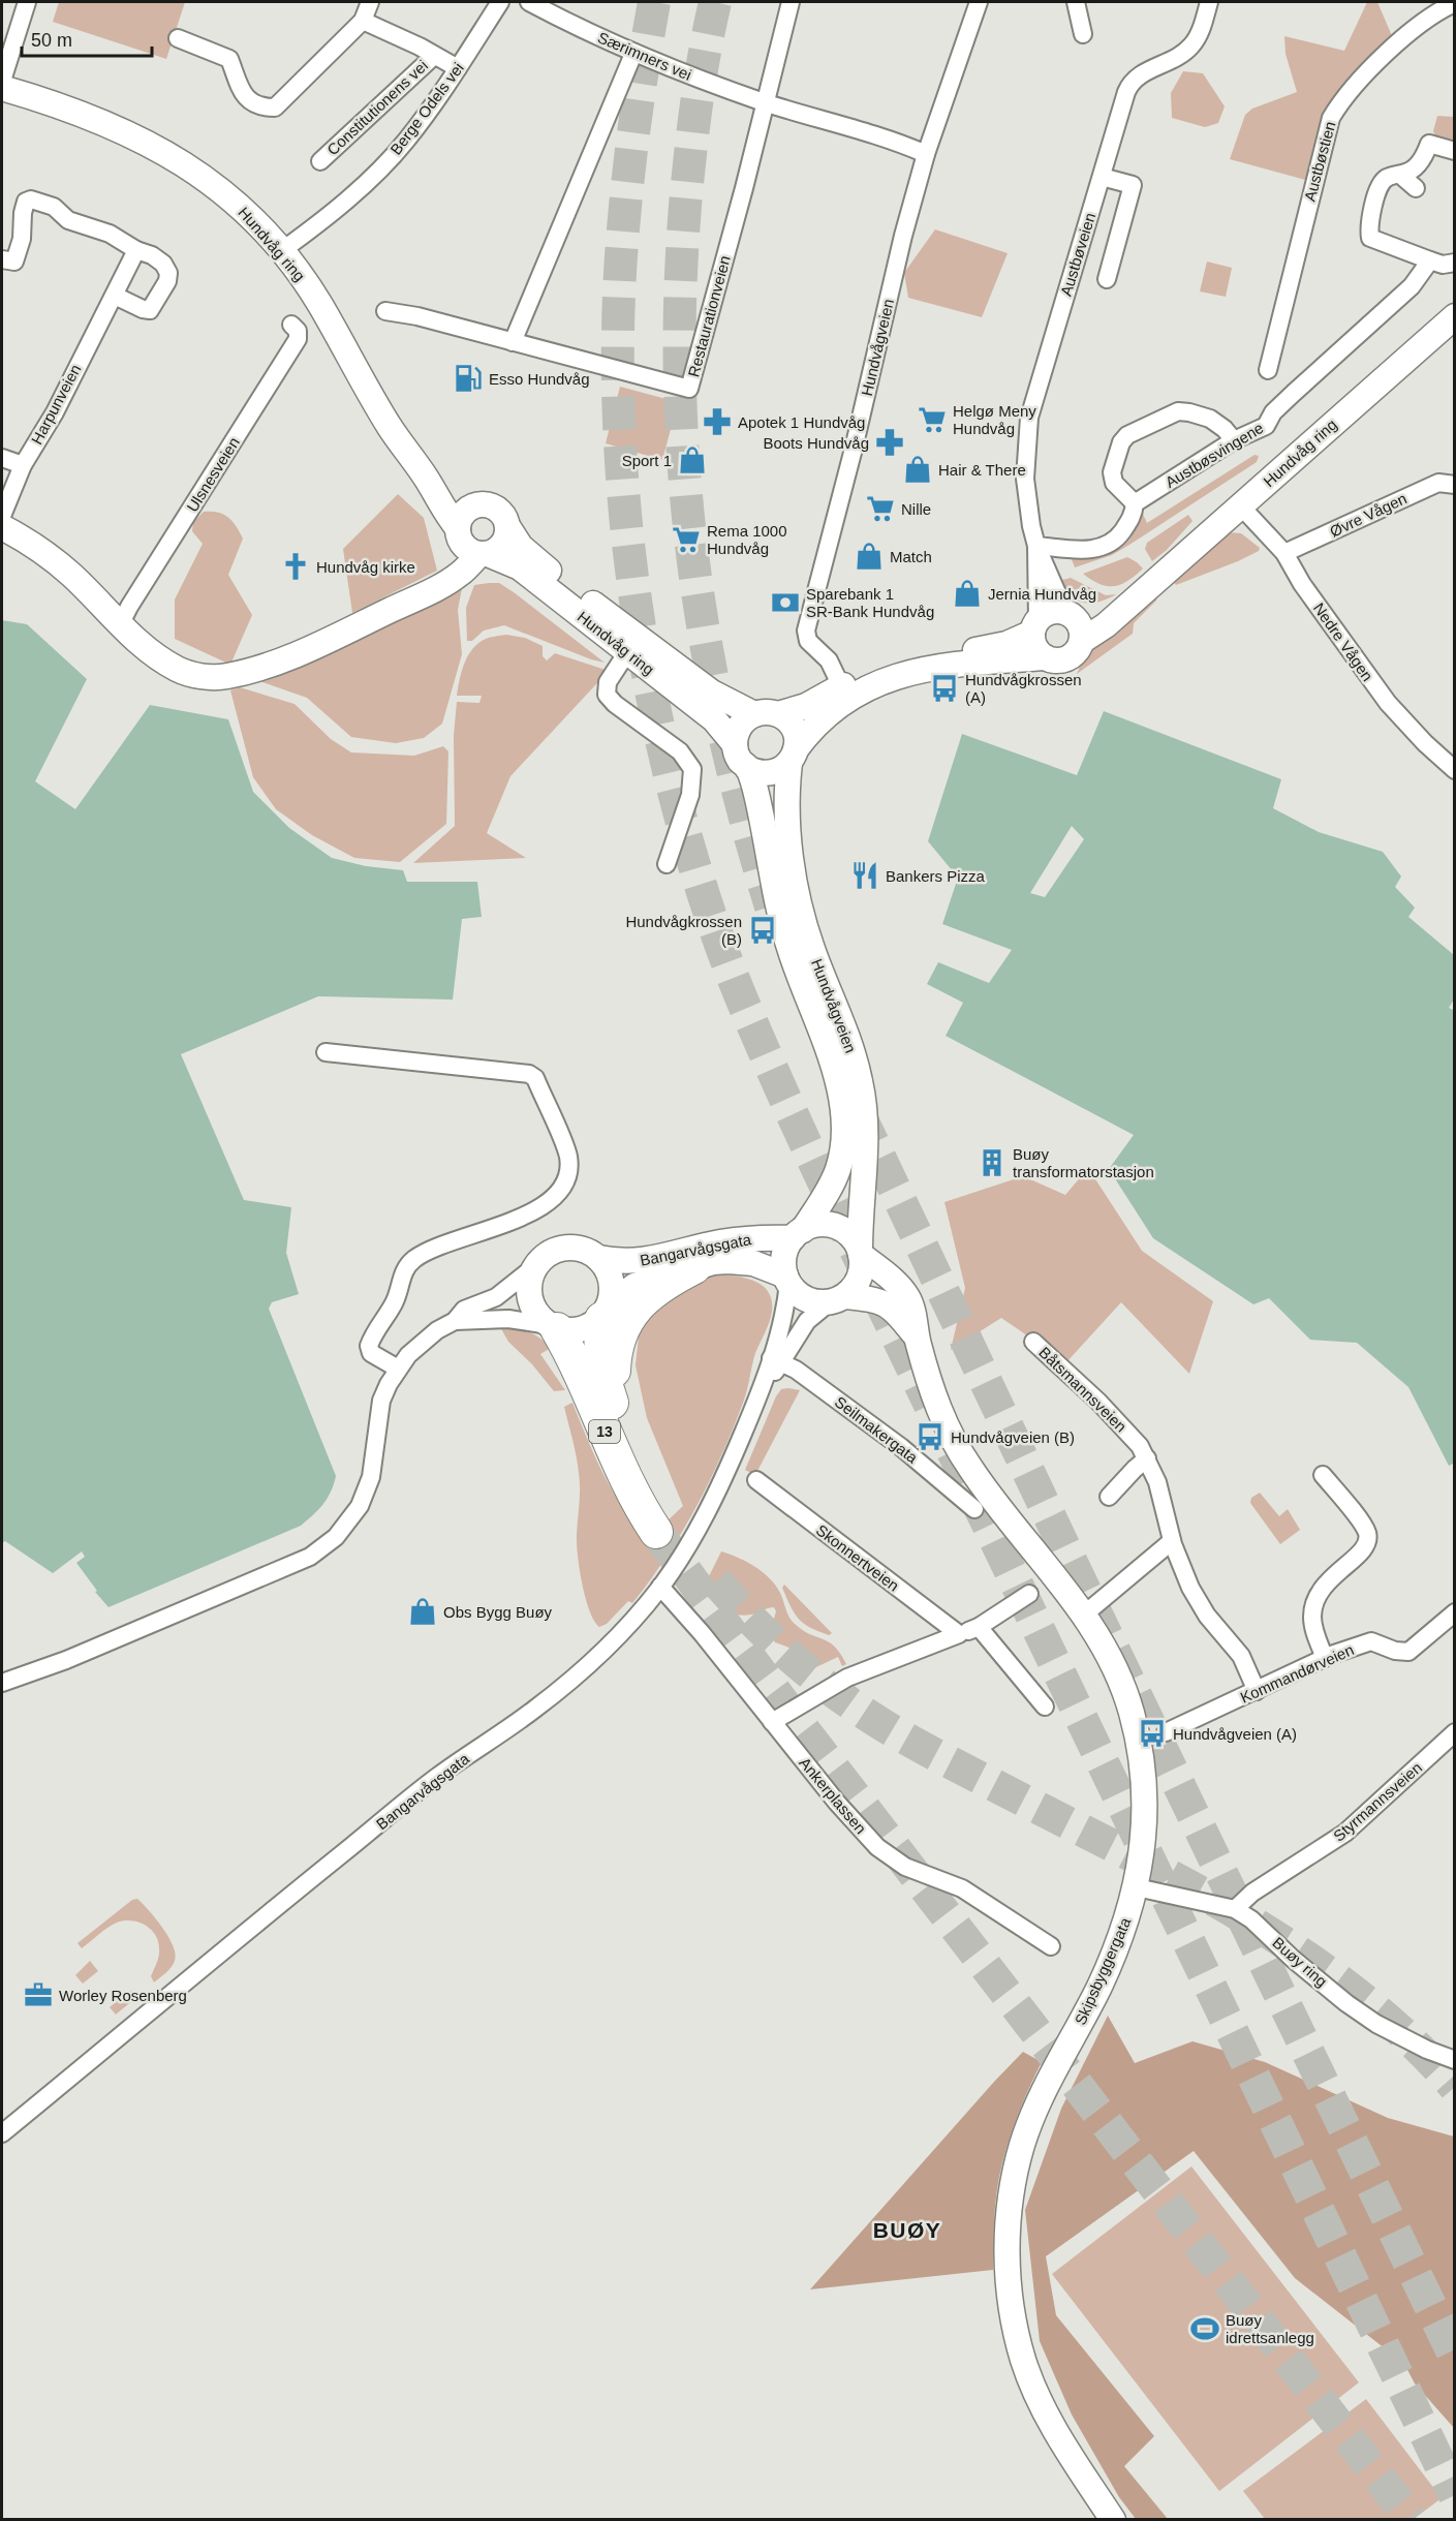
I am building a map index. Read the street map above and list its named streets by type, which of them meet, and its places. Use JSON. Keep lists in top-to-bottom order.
{
  "streets": {
    "highway": ["13"],
    "main road": [
      "Hundvåg ring",
      "Hundvågveien",
      "Bangarvågsgata",
      "Skipsbyggergata"
    ],
    "street": [
      "Særimners vei",
      "Constitutionens vei",
      "Berge Odels vei",
      "Austbøstien",
      "Austbøveien",
      "Restaurationveien",
      "Harpunveien",
      "Austbøsvingene",
      "Ulsnesveien",
      "Øvre Vågen",
      "Nedre Vågen",
      "Båtsmannsveien",
      "Seilmakergata",
      "Skonnertveien",
      "Kommandørveien",
      "Ankerplassen",
      "Styrmannsveien",
      "Buøy ring"
    ]
  },
  "crossings": [
    ["Særimners vei", "Restaurationveien"],
    ["Særimners vei", "Hundvågveien"],
    ["Constitutionens vei", "Berge Odels vei"],
    ["Berge Odels vei", "Hundvåg ring"],
    ["Hundvåg ring", "Austbøveien"],
    ["Hundvåg ring", "Hundvågveien"],
    ["Hundvåg ring", "Nedre Vågen"],
    ["Hundvågveien", "Bangarvågsgata"],
    ["Hundvågveien", "Skipsbyggergata"],
    ["Øvre Vågen", "Nedre Vågen"],
    ["Bangarvågsgata", "Seilmakergata"],
    ["Bangarvågsgata", "13"],
    ["Bangarvågsgata", "Ankerplassen"],
    ["Bangarvågsgata", "Skipsbyggergata"],
    ["Båtsmannsveien", "Kommandørveien"],
    ["Styrmannsveien", "Buøy ring"],
    ["Buøy ring", "Skipsbyggergata"]
  ],
  "districts": ["BUØY"],
  "places": {
    "fuel station": ["Esso Hundvåg"],
    "supermarket": ["Helgø Meny Hundvåg", "Nille", "Rema 1000 Hundvåg"],
    "pharmacy": ["Apotek 1 Hundvåg", "Boots Hundvåg"],
    "shop": [
      "Sport 1",
      "Hair & There",
      "Match",
      "Jernia Hundvåg",
      "Obs Bygg Buøy"
    ],
    "church": ["Hundvåg kirke"],
    "bank": ["Sparebank 1 SR-Bank Hundvåg"],
    "bus stop": [
      "Hundvågkrossen (A)",
      "Hundvågkrossen (B)",
      "Hundvågveien (B)",
      "Hundvågveien (A)"
    ],
    "restaurant": ["Bankers Pizza"],
    "building": ["Buøy transformatorstasjon"],
    "office": ["Worley Rosenberg"],
    "sports": ["Buøy idrettsanlegg"]
  },
  "scale_bar": "50 m"
}
